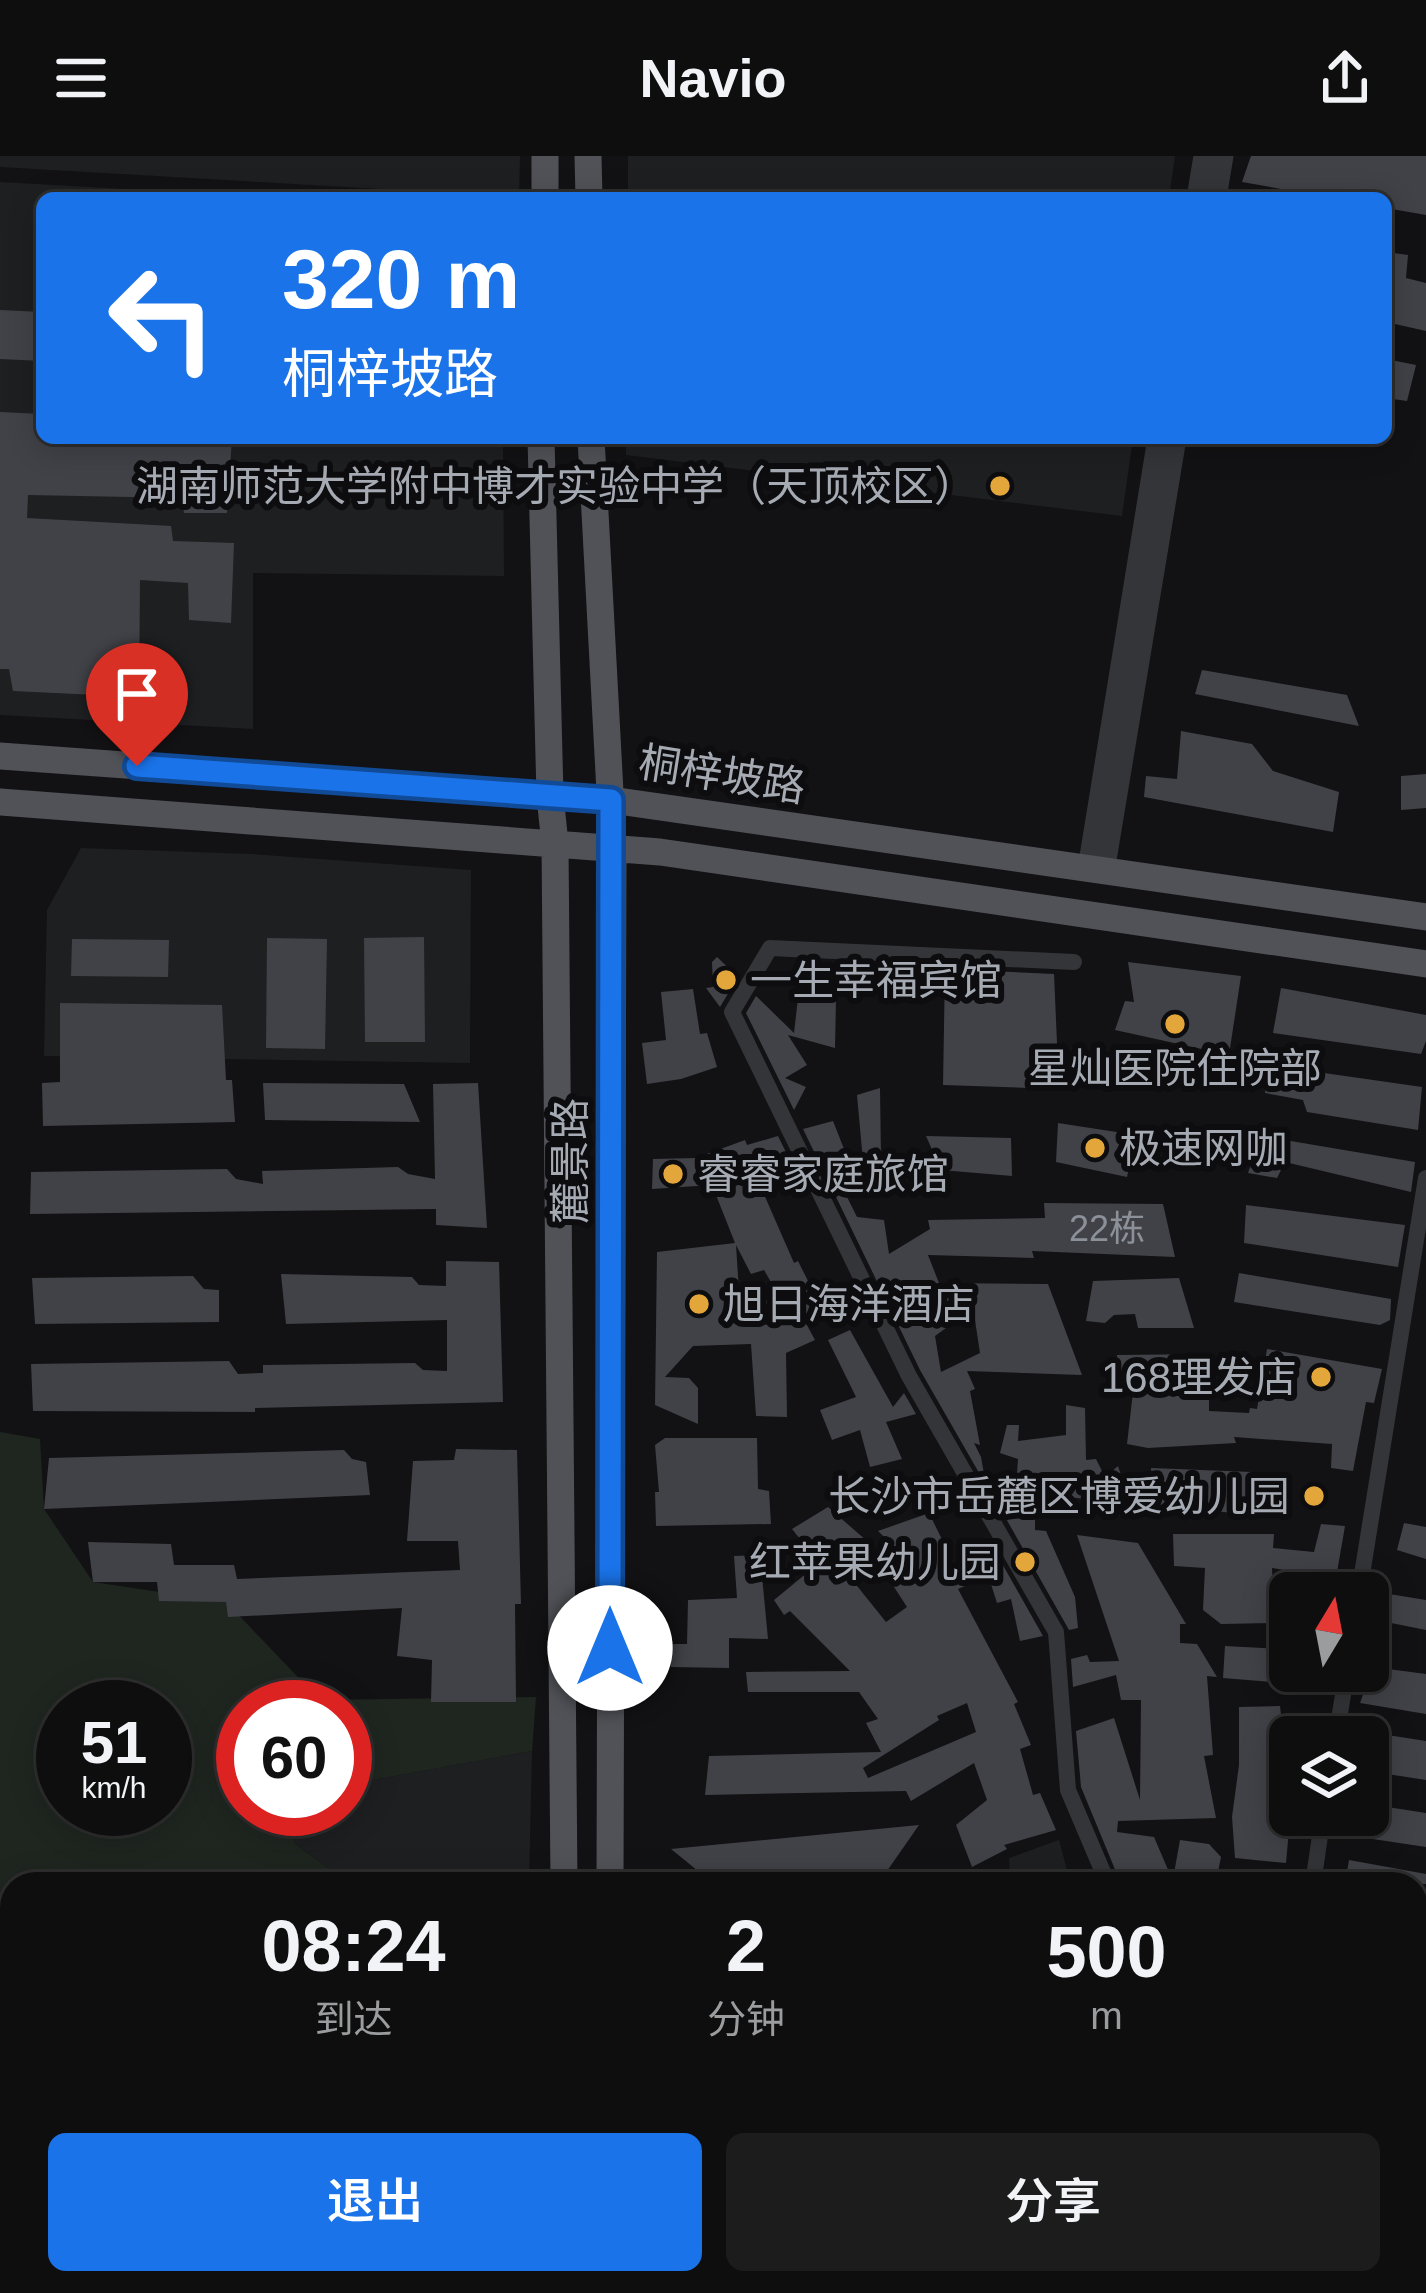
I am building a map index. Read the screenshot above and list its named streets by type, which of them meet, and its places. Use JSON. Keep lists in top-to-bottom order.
{
  "streets": {
    "main road": ["桐梓坡路", "麓景路"]
  },
  "crossings": [
    ["桐梓坡路", "麓景路"]
  ],
  "places": [
    "湖南师范大学附中博才实验中学（天顶校区）",
    "一生幸福宾馆",
    "星灿医院住院部",
    "极速网咖",
    "睿睿家庭旅馆",
    "旭日海洋酒店",
    "168理发店",
    "长沙市岳麓区博爱幼儿园",
    "红苹果幼儿园"
  ],
  "house_numbers": ["22栋"],
  "north": "top",
  "page": {
    "header": "Navio",
    "turn": ["320 m", "桐梓坡路"],
    "speed": "51 km/h",
    "limit": "60",
    "eta": [
      "08:24",
      "到达",
      "2",
      "分钟",
      "500",
      "m"
    ],
    "buttons": ["退出", "分享"]
  }
}
